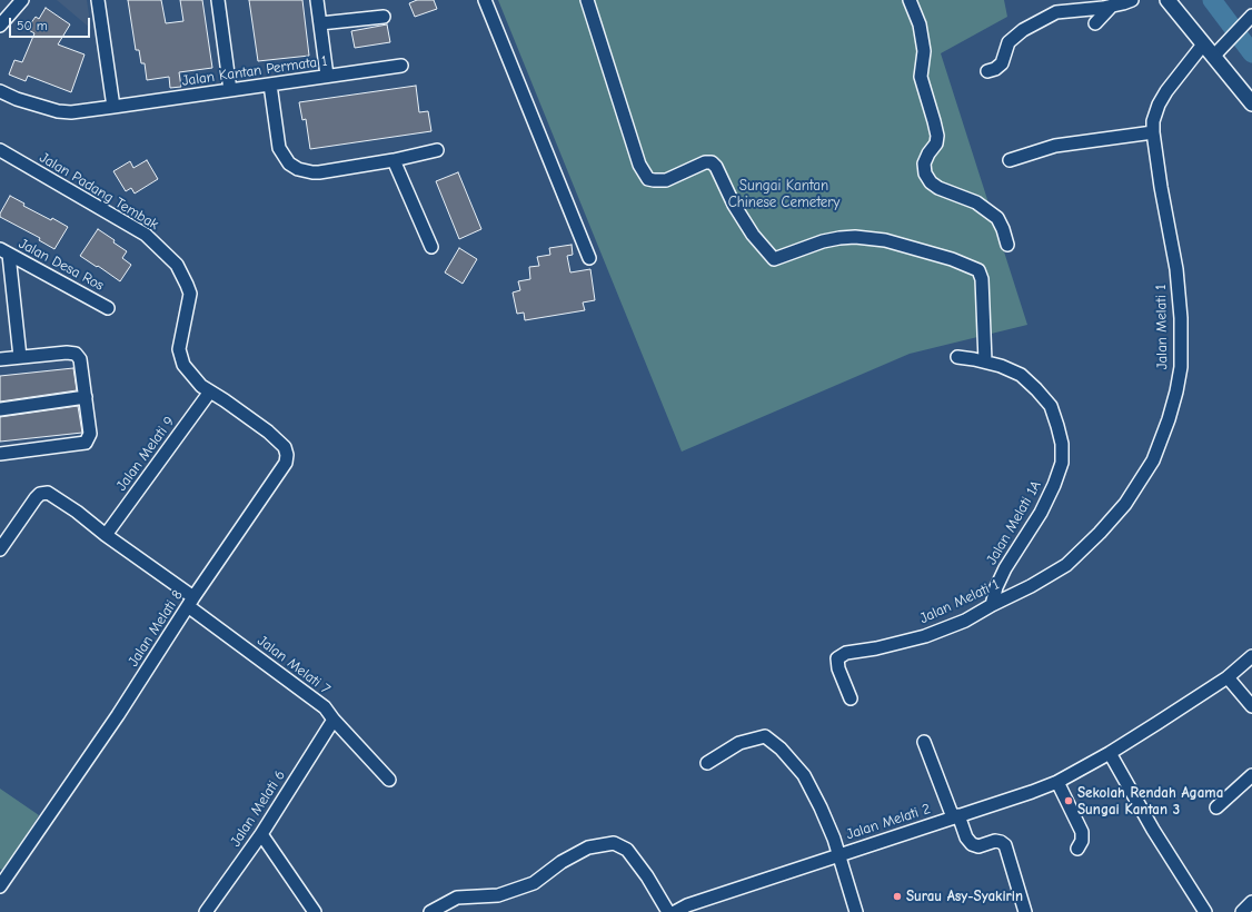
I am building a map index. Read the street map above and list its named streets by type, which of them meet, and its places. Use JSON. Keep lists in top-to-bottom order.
{
  "streets": {
    "street": [
      "Jalan Kantan Permata 1",
      "Jalan Padang Tembak",
      "Jalan Desa Ros",
      "Jalan Melati 1",
      "Jalan Melati 9",
      "Jalan Melati 1A",
      "Jalan Melati 8",
      "Jalan Melati 7",
      "Jalan Melati 6",
      "Jalan Melati 2"
    ]
  },
  "crossings": [
    ["Jalan Padang Tembak", "Jalan Melati 9"],
    ["Jalan Padang Tembak", "Jalan Melati 8"],
    ["Jalan Melati 1", "Jalan Melati 1A"],
    ["Jalan Melati 8", "Jalan Melati 7"],
    ["Jalan Melati 7", "Jalan Melati 6"]
  ],
  "parks": ["Sungai Kantan Chinese Cemetery"],
  "places": ["Sekolah Rendah Agama Sungai Kantan 3", "Surau Asy-Syakirin"],
  "scale_bar": "50 m"
}
